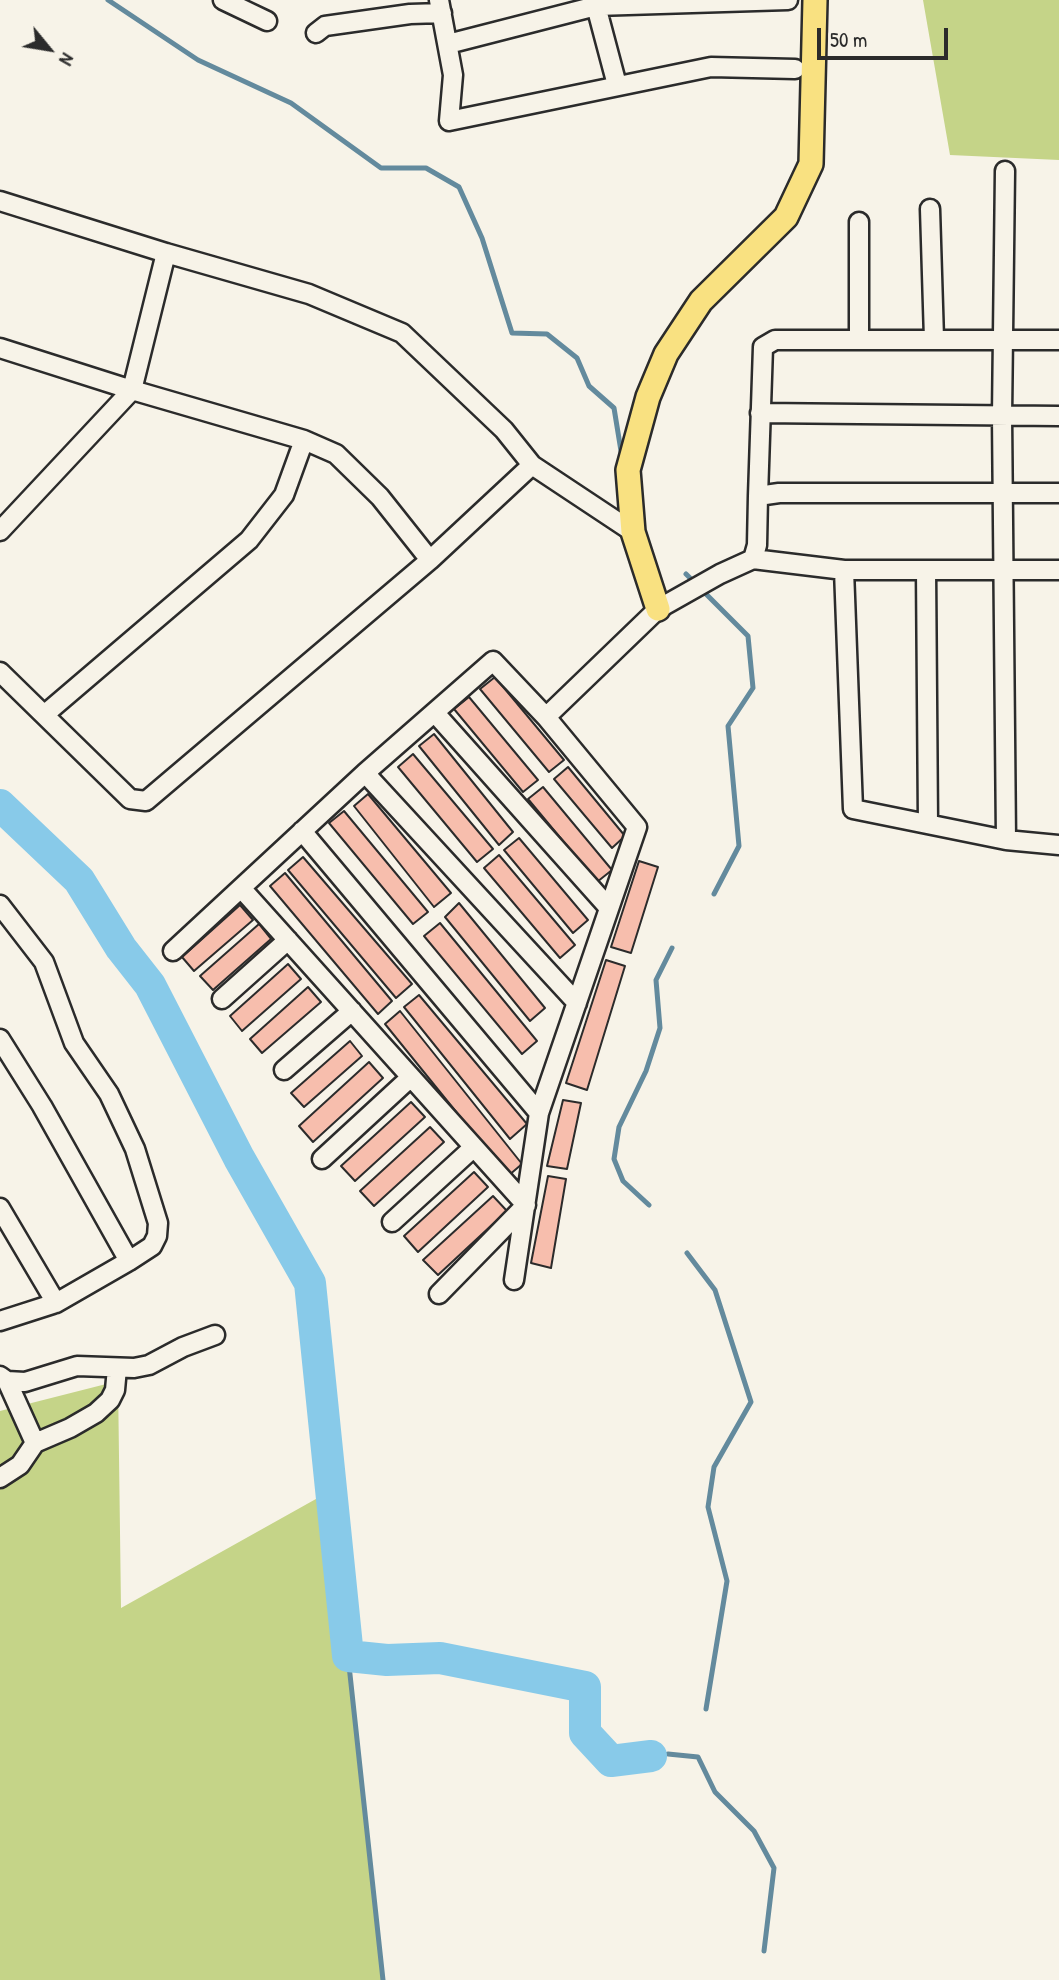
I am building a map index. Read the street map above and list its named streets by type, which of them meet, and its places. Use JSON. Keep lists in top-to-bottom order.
{
  "scale_bar": "50 m",
  "north": "bottom right"
}
